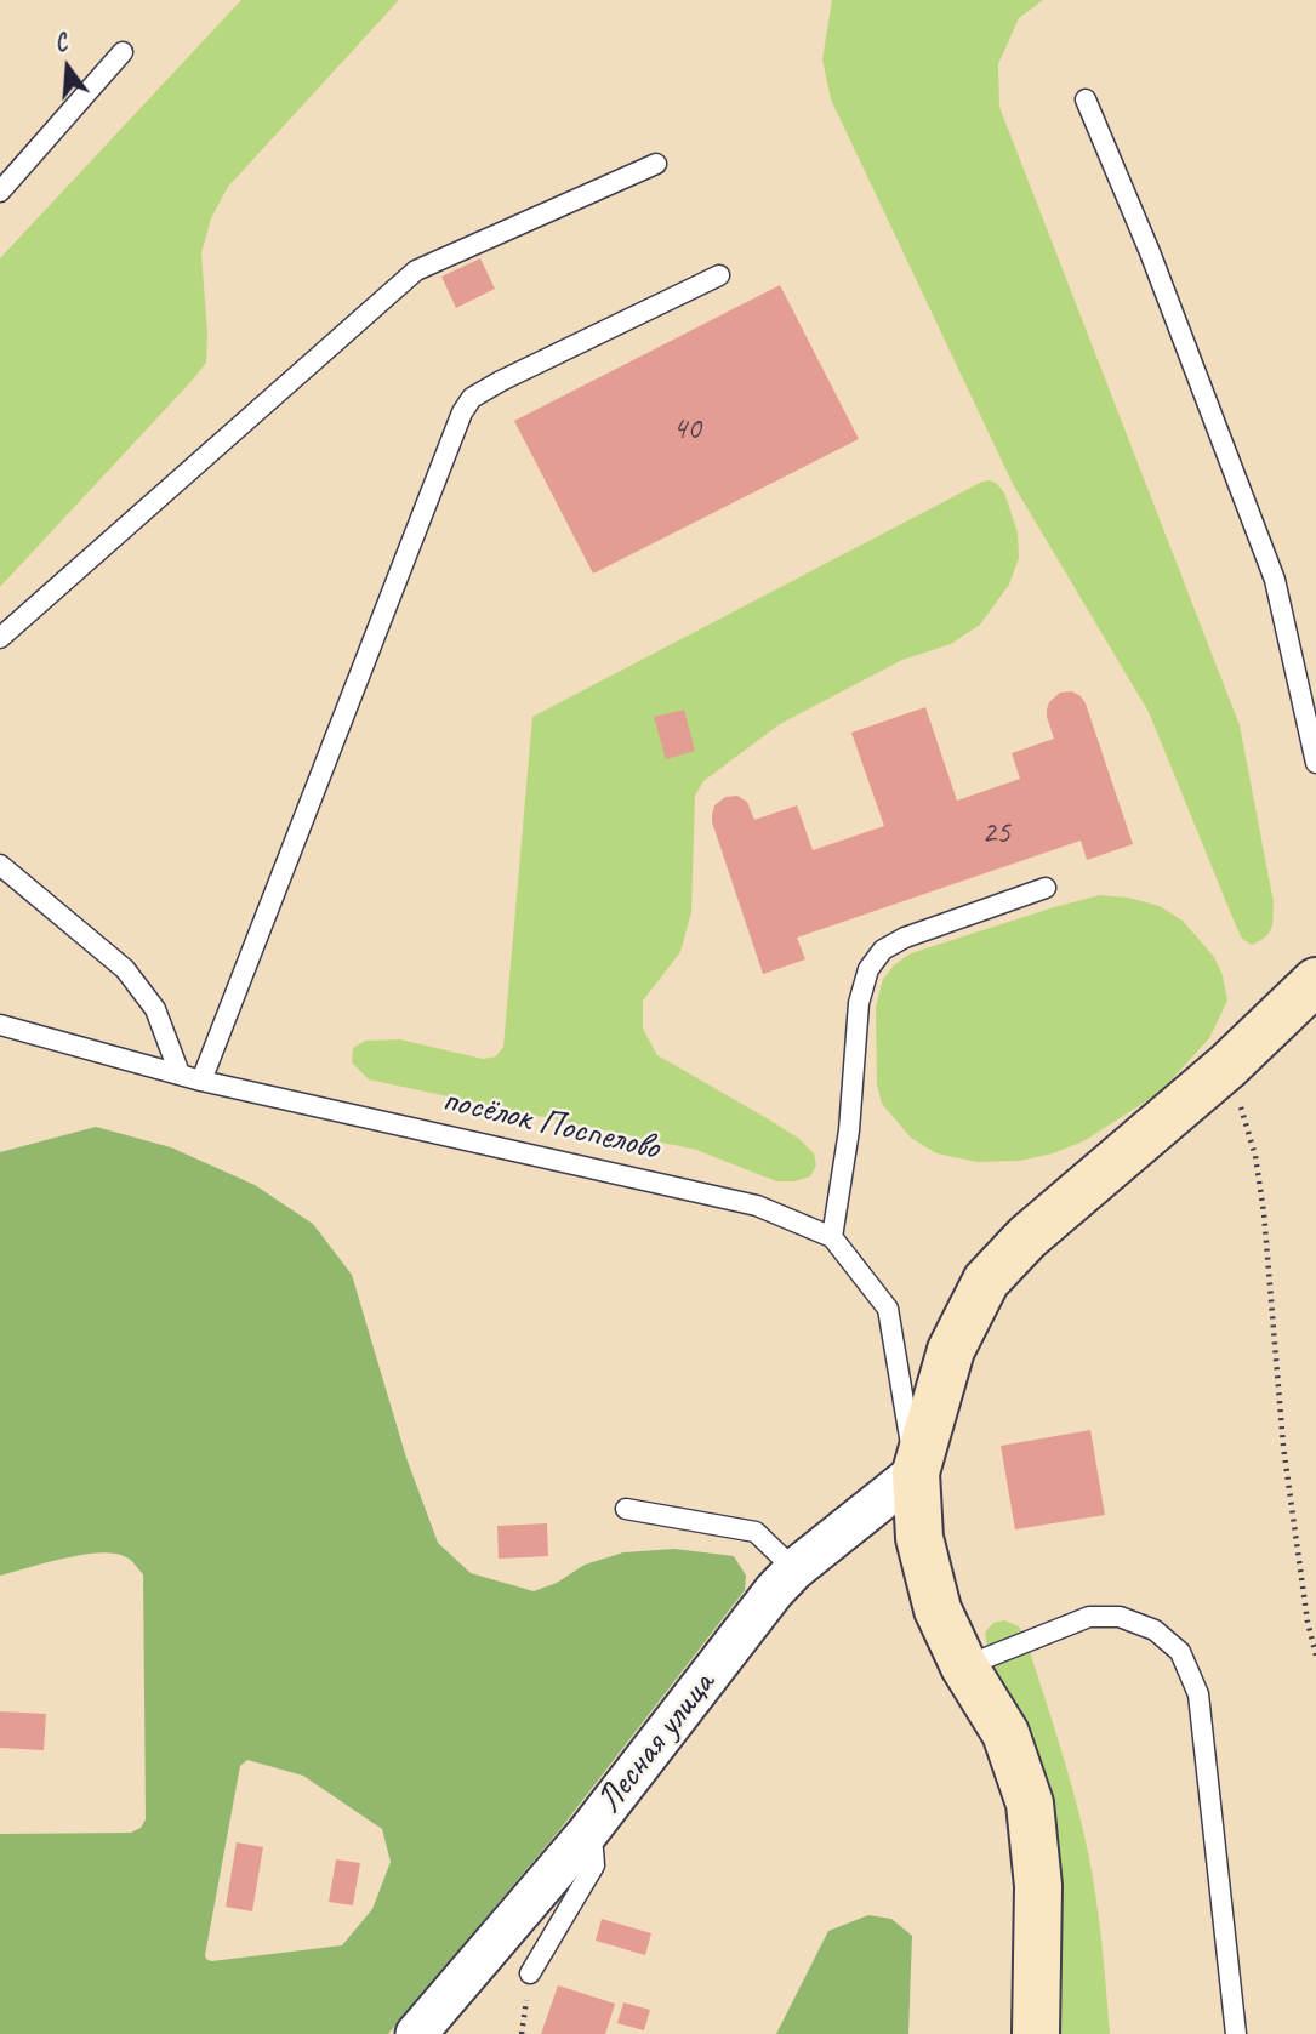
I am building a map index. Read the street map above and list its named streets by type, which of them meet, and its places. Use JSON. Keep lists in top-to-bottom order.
{
  "streets": {
    "street": ["Лесная улица"],
    "lane": ["посёлок Поспелово"]
  },
  "crossings": [
    ["посёлок Поспелово", "Лесная улица"]
  ],
  "house_numbers": ["40", "25"],
  "north": "top"
}
